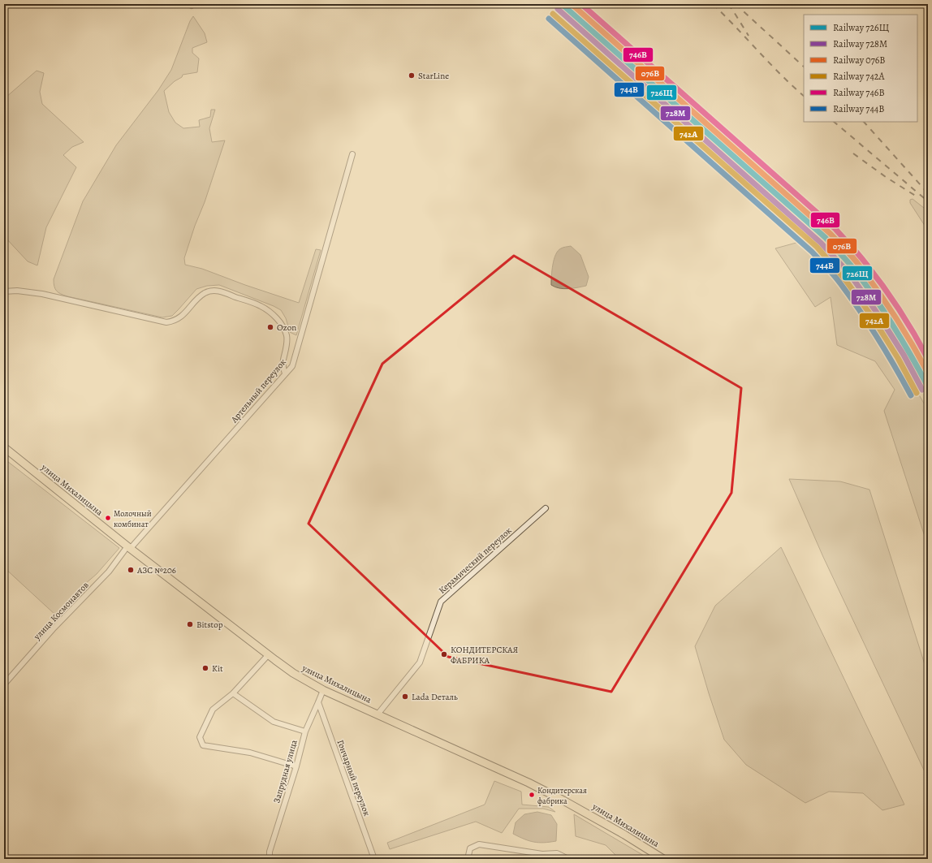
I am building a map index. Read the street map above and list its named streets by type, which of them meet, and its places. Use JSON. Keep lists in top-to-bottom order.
{
  "streets": {
    "main road": ["улица Михалицына"],
    "street": [
      "Артельный переулок",
      "Керамический переулок",
      "улица Космонавтов",
      "Запрудная улица",
      "Гончарный переулок"
    ]
  },
  "crossings": [
    ["Артельный переулок", "улица Михалицына"],
    ["Артельный переулок", "улица Космонавтов"],
    ["улица Михалицына", "Керамический переулок"],
    ["улица Михалицына", "улица Космонавтов"],
    ["улица Михалицына", "Запрудная улица"],
    ["Запрудная улица", "Гончарный переулок"]
  ],
  "places": [
    "StarLine",
    "Ozon",
    "Молочный комбинат",
    "АЗС №206",
    "Bitstop",
    "КОНДИТЕРСКАЯ ФАБРИКА",
    "Kit",
    "Lada Dеталь",
    "Кондитерская фабрика"
  ],
  "lines": [
    "rail line 726Щ",
    "rail line 076В",
    "rail line 746В",
    "rail line 728М",
    "rail line 742А",
    "rail line 744В"
  ],
  "legend": [
    "Railway 726Щ",
    "Railway 728М",
    "Railway 076В",
    "Railway 742А",
    "Railway 746В",
    "Railway 744В"
  ]
}
